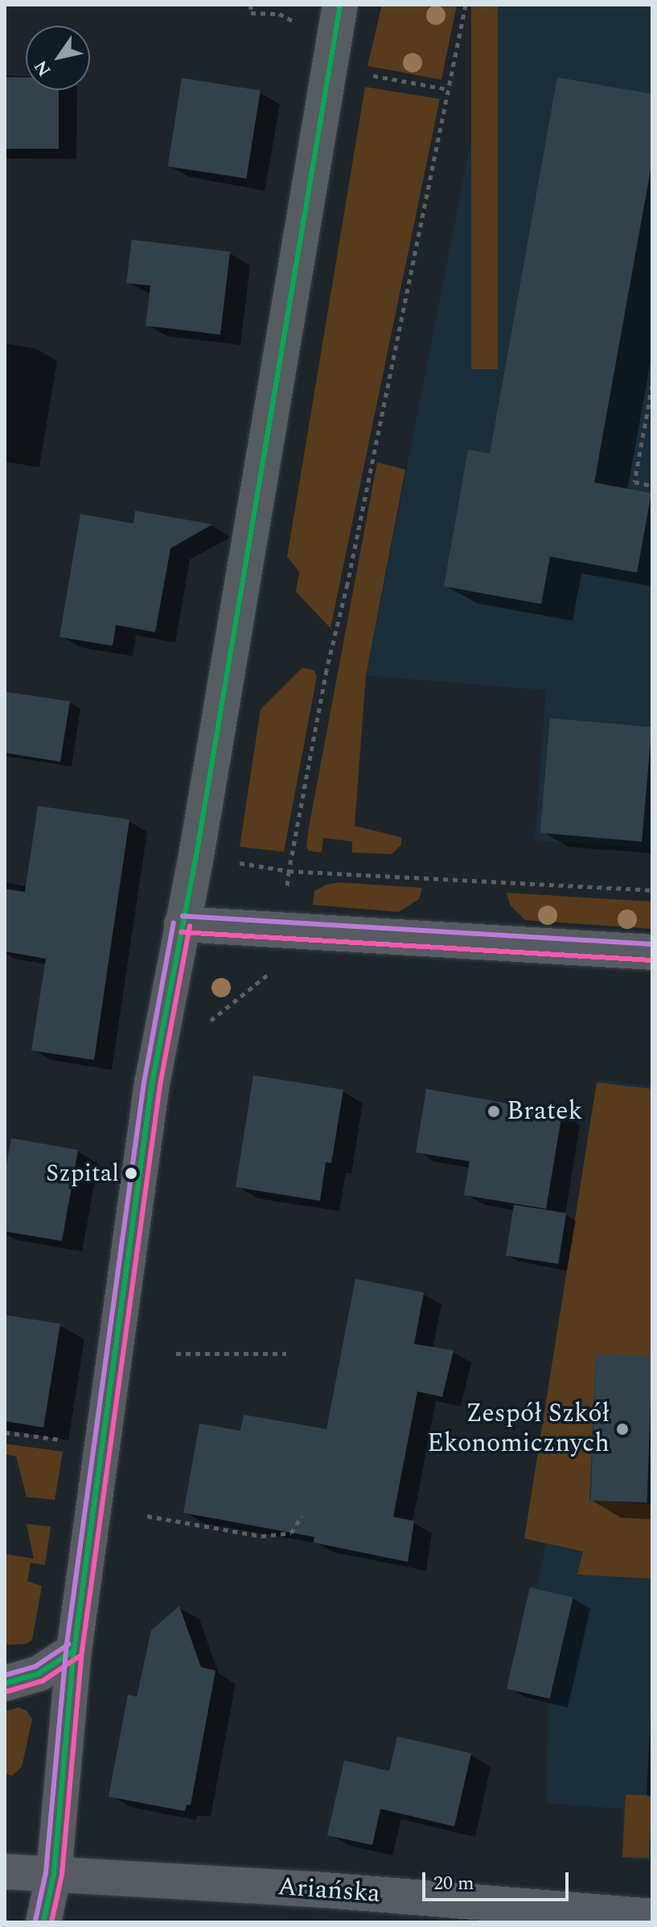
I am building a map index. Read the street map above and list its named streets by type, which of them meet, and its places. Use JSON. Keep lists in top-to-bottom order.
{
  "streets": {
    "street": ["Ariańska"]
  },
  "places": ["Bratek", "Szpital", "Zespół Szkół Ekonomicznych"],
  "scale_bar": "20 m",
  "north": "bottom left"
}
